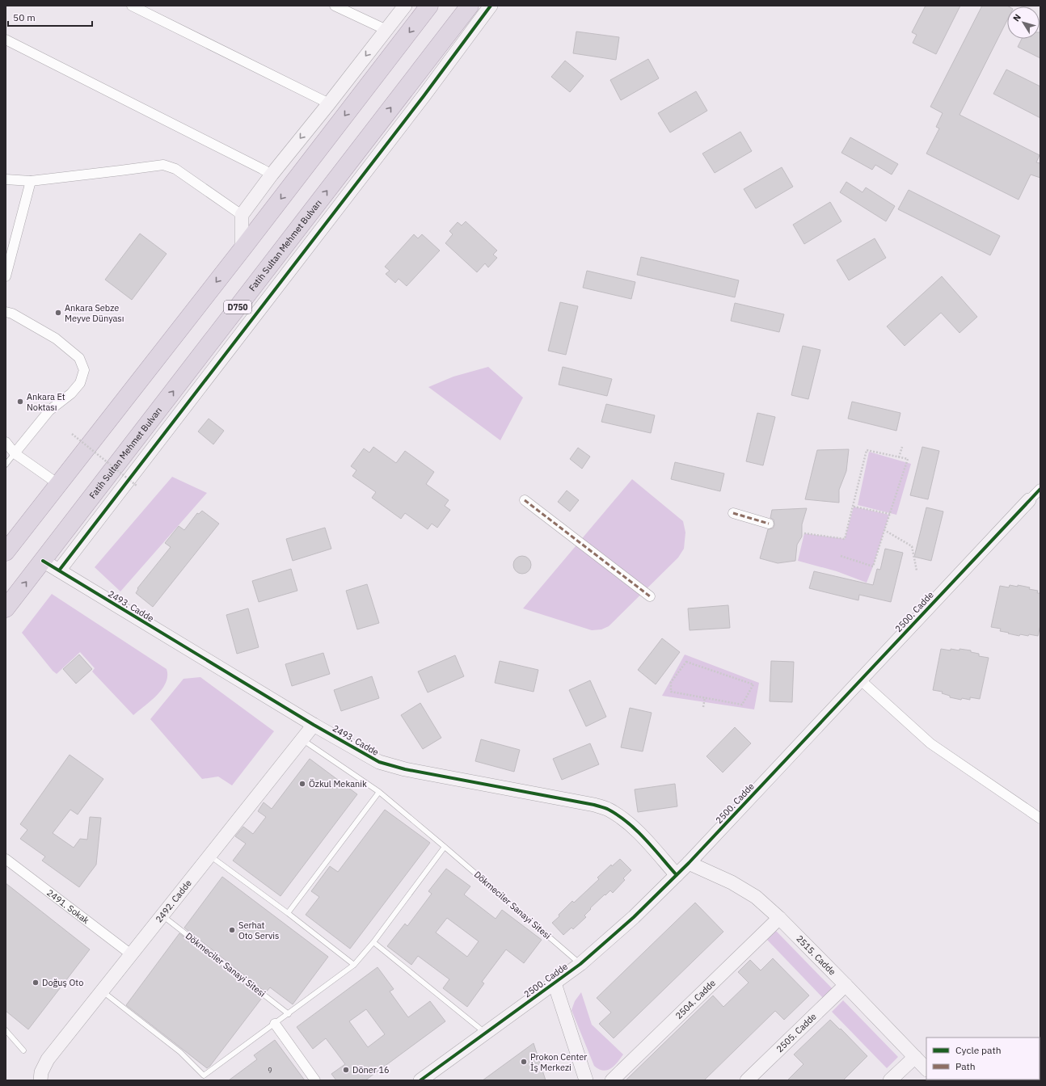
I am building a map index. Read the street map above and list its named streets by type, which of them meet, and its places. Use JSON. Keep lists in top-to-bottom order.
{
  "streets": {
    "highway": ["Fatih Sultan Mehmet Bulvarı", "D750"],
    "street": [
      "2493. Cadde",
      "2500. Cadde",
      "2492. Cadde",
      "2491. Sokak",
      "2515. Cadde",
      "2504. Cadde",
      "2505. Cadde"
    ],
    "lane": ["Dökmeciler Sanayi Sitesi"]
  },
  "crossings": [
    ["Fatih Sultan Mehmet Bulvarı", "2493. Cadde"],
    ["2493. Cadde", "2500. Cadde"],
    ["2493. Cadde", "2492. Cadde"],
    ["2500. Cadde", "Dökmeciler Sanayi Sitesi"],
    ["2500. Cadde", "2515. Cadde"],
    ["2492. Cadde", "Dökmeciler Sanayi Sitesi"],
    ["2492. Cadde", "2491. Sokak"],
    ["2515. Cadde", "2504. Cadde"],
    ["2515. Cadde", "2505. Cadde"]
  ],
  "places": [
    "Ankara Sebze Meyve Dünyası",
    "Ankara Et Noktası",
    "Özkul Mekanik",
    "Serhat Oto Servis",
    "Doğuş Oto",
    "Prokon Center İş Merkezi",
    "Döner 16"
  ],
  "house_numbers": ["9"],
  "legend": ["Cycle path", "Path"],
  "scale_bar": "50 m",
  "north": "top left"
}
